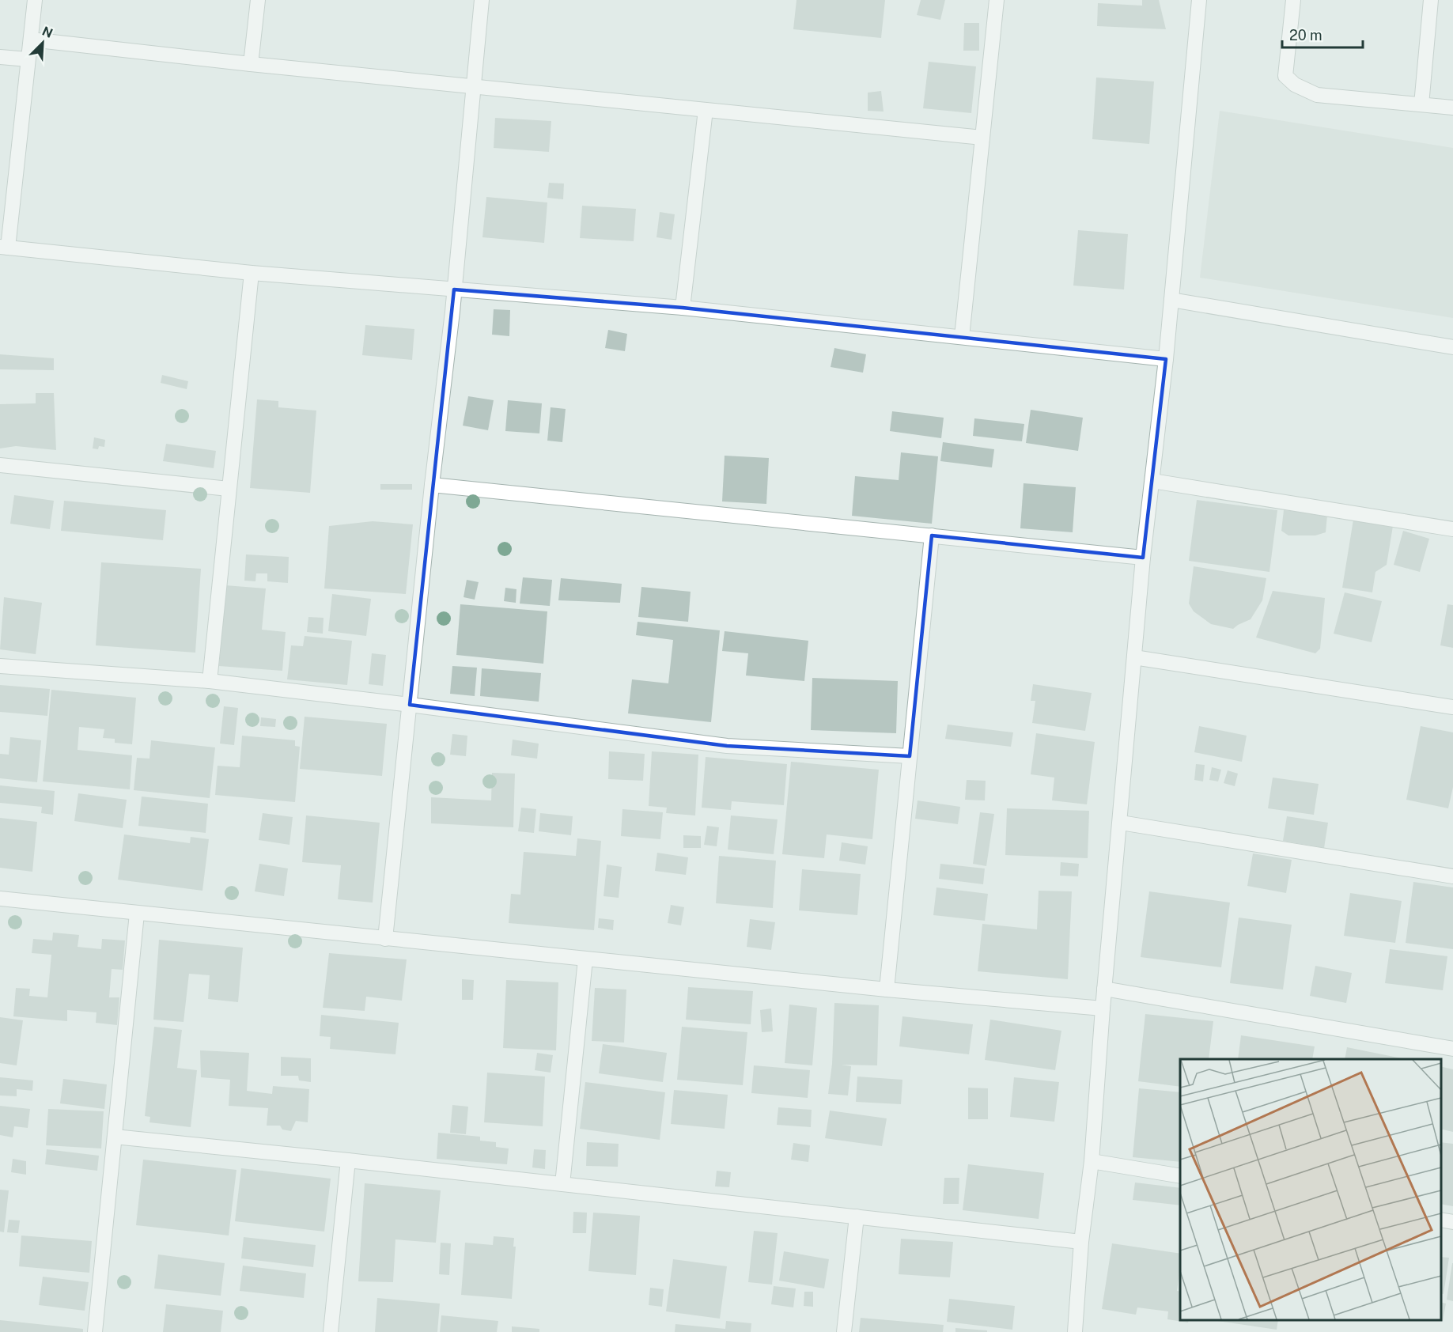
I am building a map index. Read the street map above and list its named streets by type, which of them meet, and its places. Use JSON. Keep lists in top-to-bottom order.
{
  "scale_bar": "20 m",
  "north": "top right"
}
